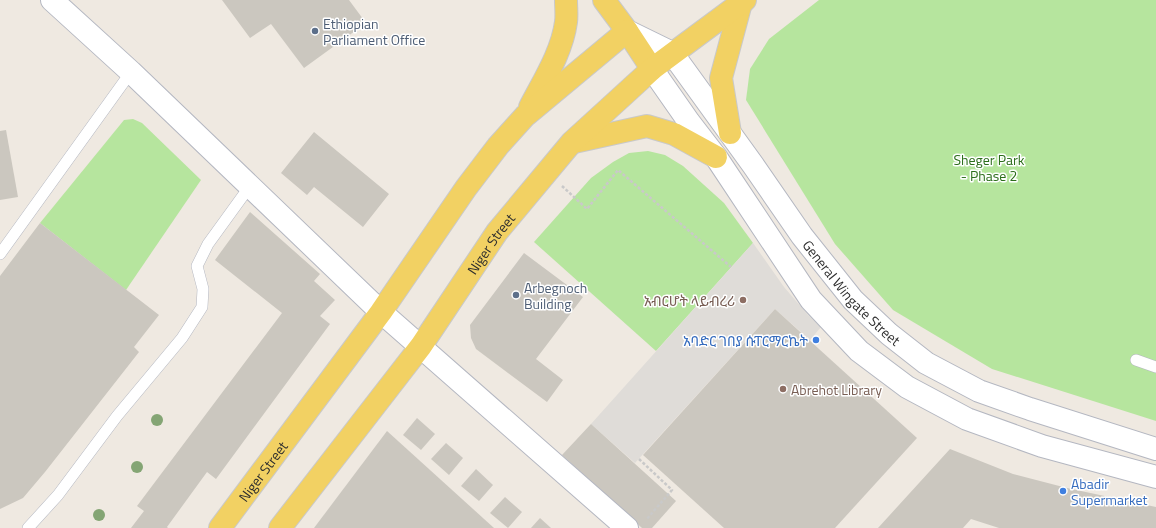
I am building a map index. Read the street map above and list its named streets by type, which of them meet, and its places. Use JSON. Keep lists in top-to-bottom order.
{
  "streets": {
    "main road": ["Niger Street", "General Wingate Street"]
  },
  "crossings": [
    ["Niger Street", "General Wingate Street"]
  ],
  "parks": ["Sheger Park - Phase 2"],
  "places": [
    "Ethiopian Parliament Office",
    "Arbegnoch Building",
    "አብርሆት ላይብረሪ",
    "አባድር ገበያ ሱፐርማርኬት",
    "Abrehot Library",
    "Abadir Supermarket"
  ]
}
